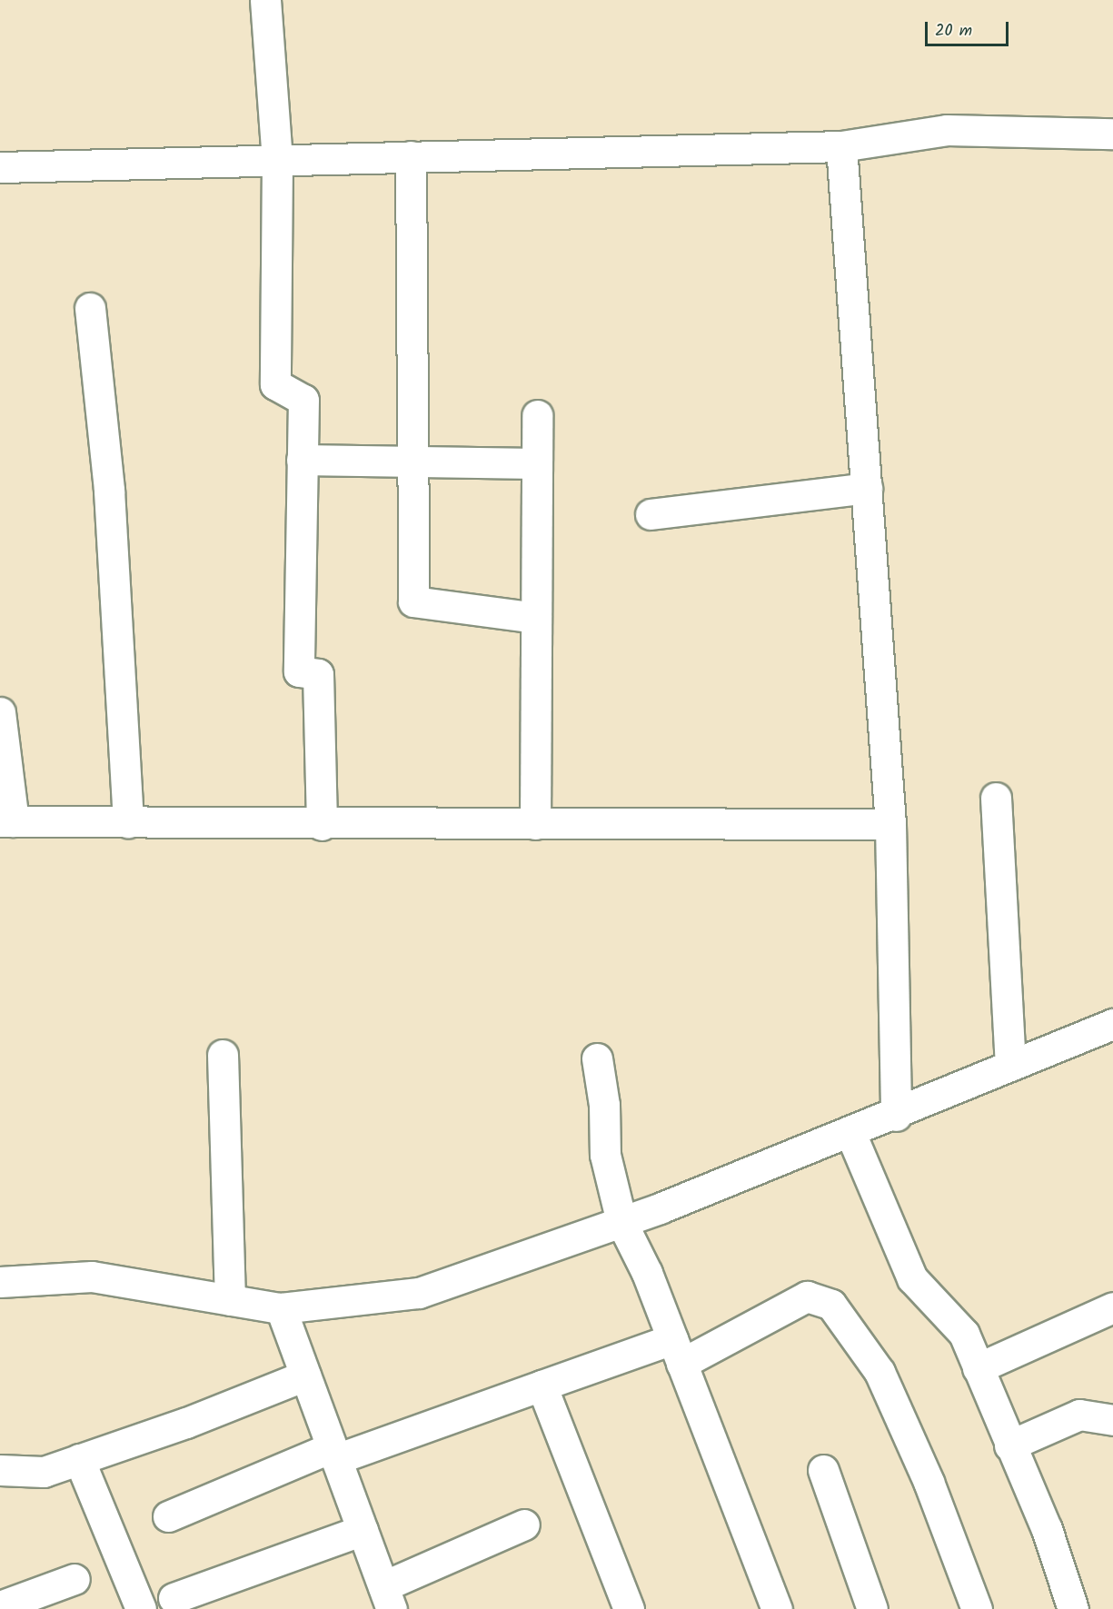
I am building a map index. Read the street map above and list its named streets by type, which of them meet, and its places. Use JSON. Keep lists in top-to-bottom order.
{
  "scale_bar": "20 m"
}
